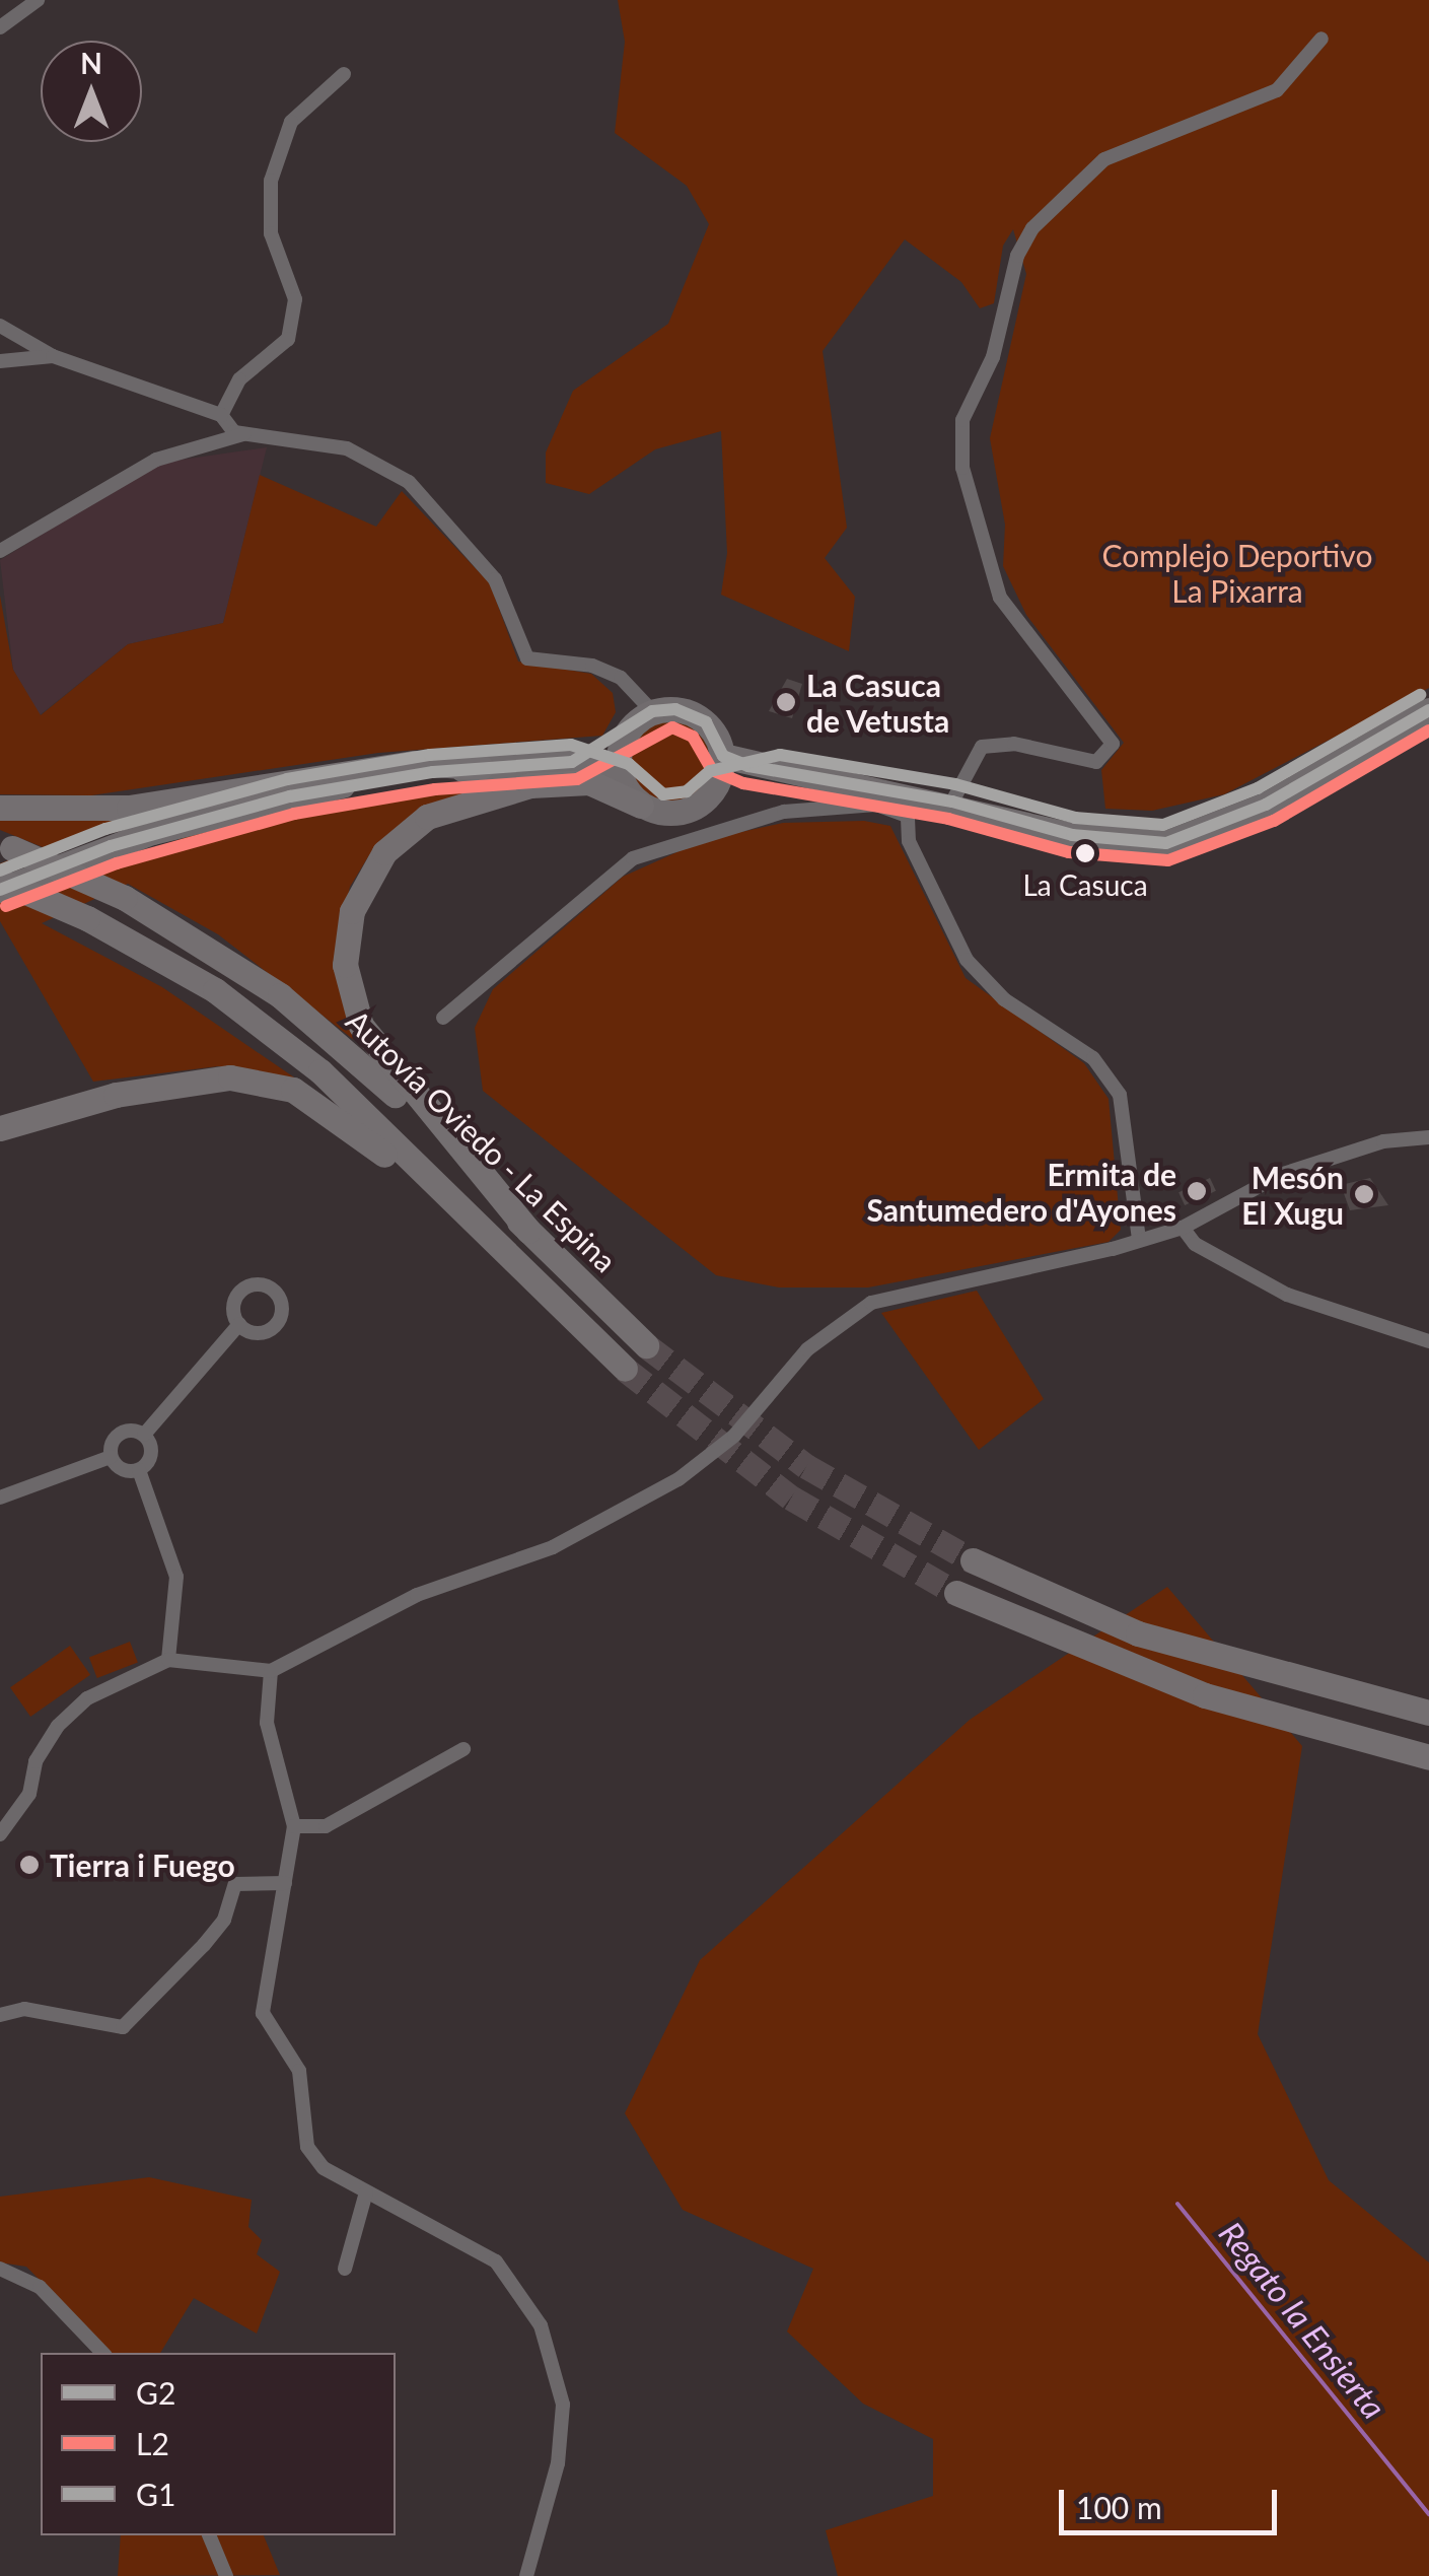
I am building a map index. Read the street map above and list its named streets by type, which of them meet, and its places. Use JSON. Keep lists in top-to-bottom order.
{
  "streets": {
    "highway": ["Autovía Oviedo - La Espina"]
  },
  "water": ["Regato la Ensierta"],
  "parks": ["Complejo Deportivo La Pixarra"],
  "places": [
    "La Casuca de Vetusta",
    "La Casuca",
    "Ermita de Santumedero d'Ayones",
    "Mesón El Xugu",
    "Tierra i Fuego"
  ],
  "lines": ["transit line G1", "transit line G2", "transit line L2"],
  "legend": ["G2", "L2", "G1"],
  "scale_bar": "100 m",
  "north": "top"
}
